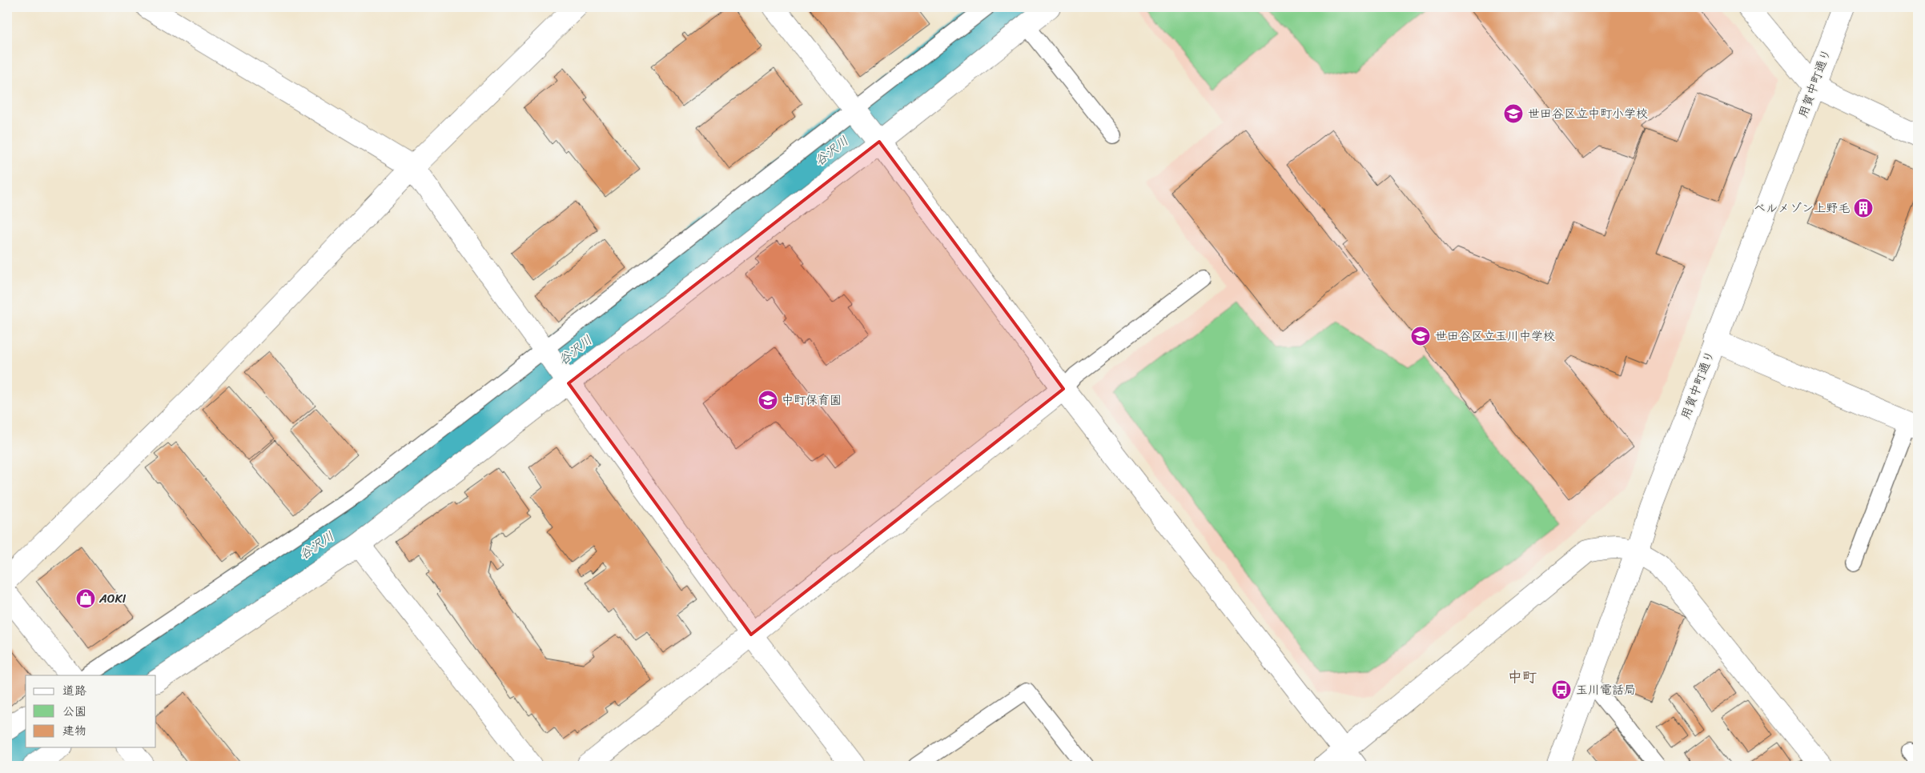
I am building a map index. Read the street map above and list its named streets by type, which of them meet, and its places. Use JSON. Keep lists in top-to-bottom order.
{
  "streets": {
    "street": ["用賀中町通り"]
  },
  "districts": ["中町"],
  "water": ["谷沢川"],
  "places": {
    "school or university": ["世田谷区立中町小学校", "世田谷区立玉川中学校", "中町保育園"],
    "building": ["ベルメゾン上野毛"],
    "shop": ["AOKI"],
    "bus stop": ["玉川電話局"]
  },
  "legend": ["道路", "公園", "建物"]
}
